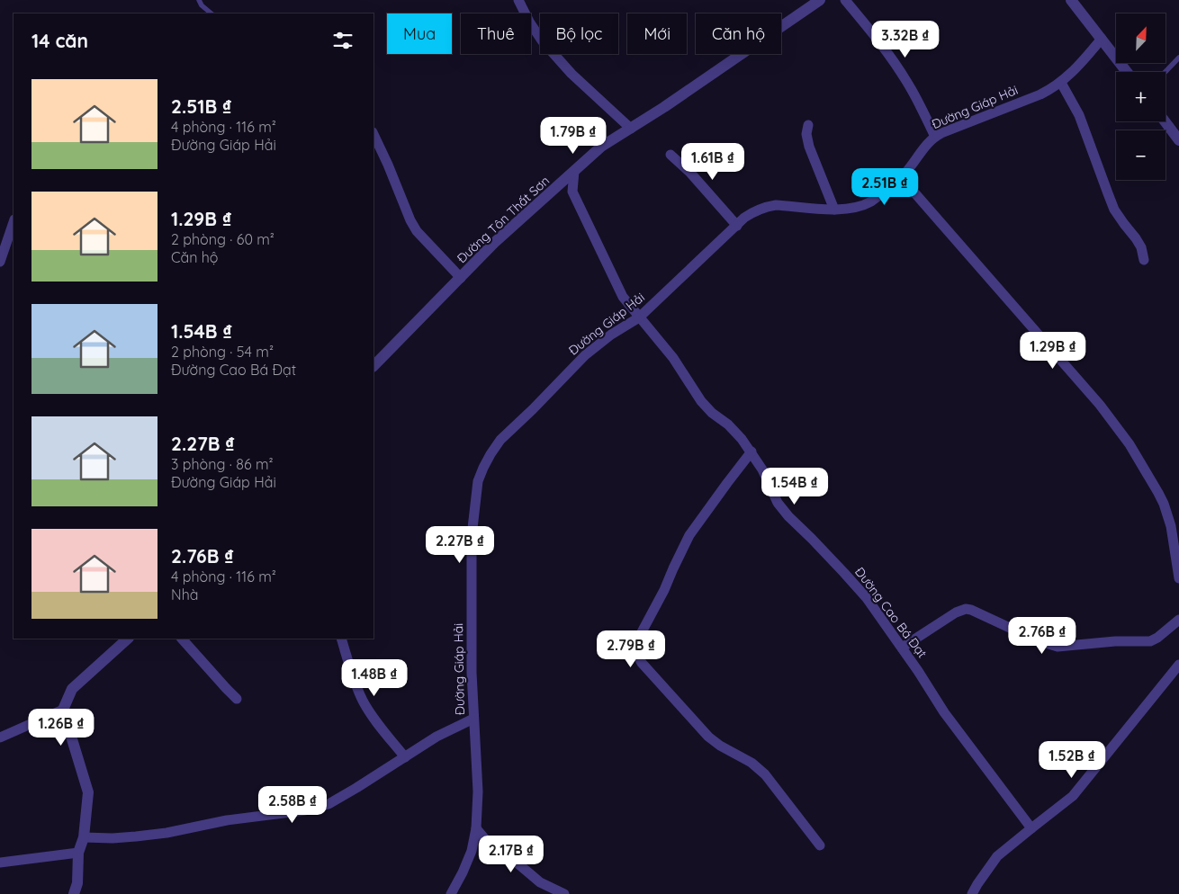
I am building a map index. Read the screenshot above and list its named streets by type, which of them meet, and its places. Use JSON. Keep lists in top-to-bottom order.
{
  "streets": {
    "street": ["Đường Giáp Hải", "Đường Tôn Thất Sơn", "Đường Cao Bá Đạt"]
  },
  "crossings": [
    ["Đường Giáp Hải", "Đường Cao Bá Đạt"],
    ["Đường Tôn Thất Sơn", "Đường Cao Bá Đạt"]
  ],
  "north": "top right",
  "page": {
    "map_buttons": ["+", "−"],
    "chip": [
      "Mua",
      "Thuê",
      "Bộ lọc",
      "Mới",
      "Căn hộ"
    ],
    "heading": "14 căn",
    "price": [
      "3.32B ₫",
      "1.79B ₫",
      "1.61B ₫",
      "2.51B ₫",
      "1.29B ₫",
      "1.54B ₫",
      "2.27B ₫",
      "2.76B ₫",
      "2.79B ₫",
      "1.48B ₫",
      "1.26B ₫",
      "1.52B ₫",
      "2.58B ₫",
      "2.17B ₫"
    ],
    "list": [
      {
        "name": "2.51B ₫",
        "note": "4 phòng · 116 m² · Đường Giáp Hải"
      },
      {
        "name": "1.29B ₫",
        "note": "2 phòng · 60 m² · Căn hộ"
      },
      {
        "name": "1.54B ₫",
        "note": "2 phòng · 54 m² · Đường Cao Bá Đạt"
      },
      {
        "name": "2.27B ₫",
        "note": "3 phòng · 86 m² · Đường Giáp Hải"
      },
      {
        "name": "2.76B ₫",
        "note": "4 phòng · 116 m² · Nhà"
      }
    ]
  }
}
